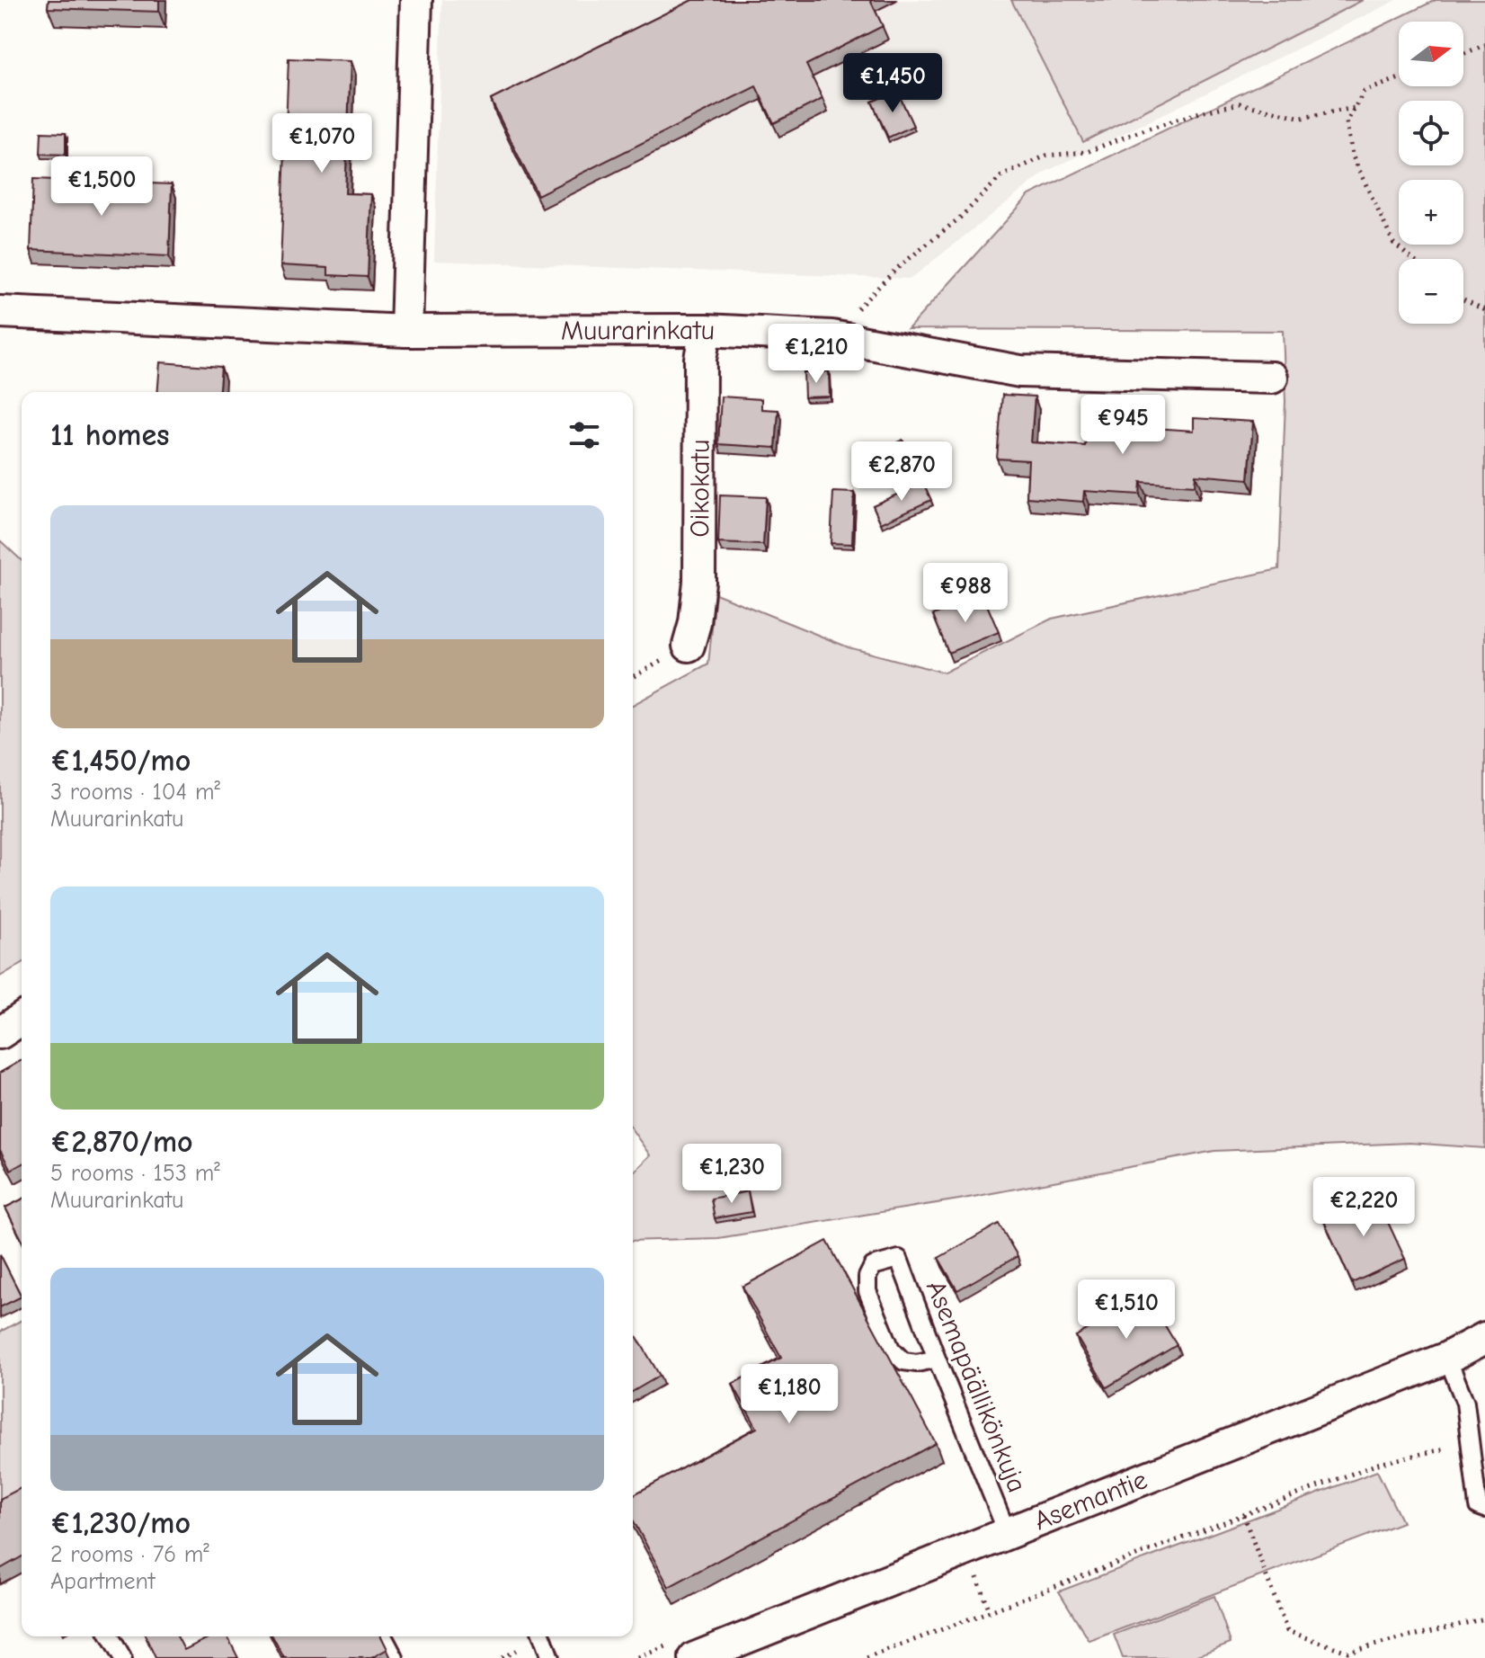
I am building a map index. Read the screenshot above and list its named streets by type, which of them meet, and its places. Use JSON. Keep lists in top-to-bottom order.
{
  "streets": {
    "street": ["Muurarinkatu", "Oikokatu", "Asemantie"],
    "lane": ["Asemapäällikönkuja"]
  },
  "crossings": [
    ["Muurarinkatu", "Oikokatu"],
    ["Asemapäällikönkuja", "Asemantie"]
  ],
  "north": "right",
  "page": {
    "map_buttons": ["+", "−"],
    "price": [
      "€1,450",
      "€1,070",
      "€1,500",
      "€1,210",
      "€945",
      "€2,870",
      "€988",
      "€1,230",
      "€2,220",
      "€1,510",
      "€1,180"
    ],
    "heading": "11 homes",
    "list": [
      {
        "name": "€1,450/mo",
        "note": "3 rooms · 104 m² · Muurarinkatu"
      },
      {
        "name": "€2,870/mo",
        "note": "5 rooms · 153 m² · Muurarinkatu"
      },
      {
        "name": "€1,230/mo",
        "note": "2 rooms · 76 m² · Apartment"
      }
    ]
  }
}
